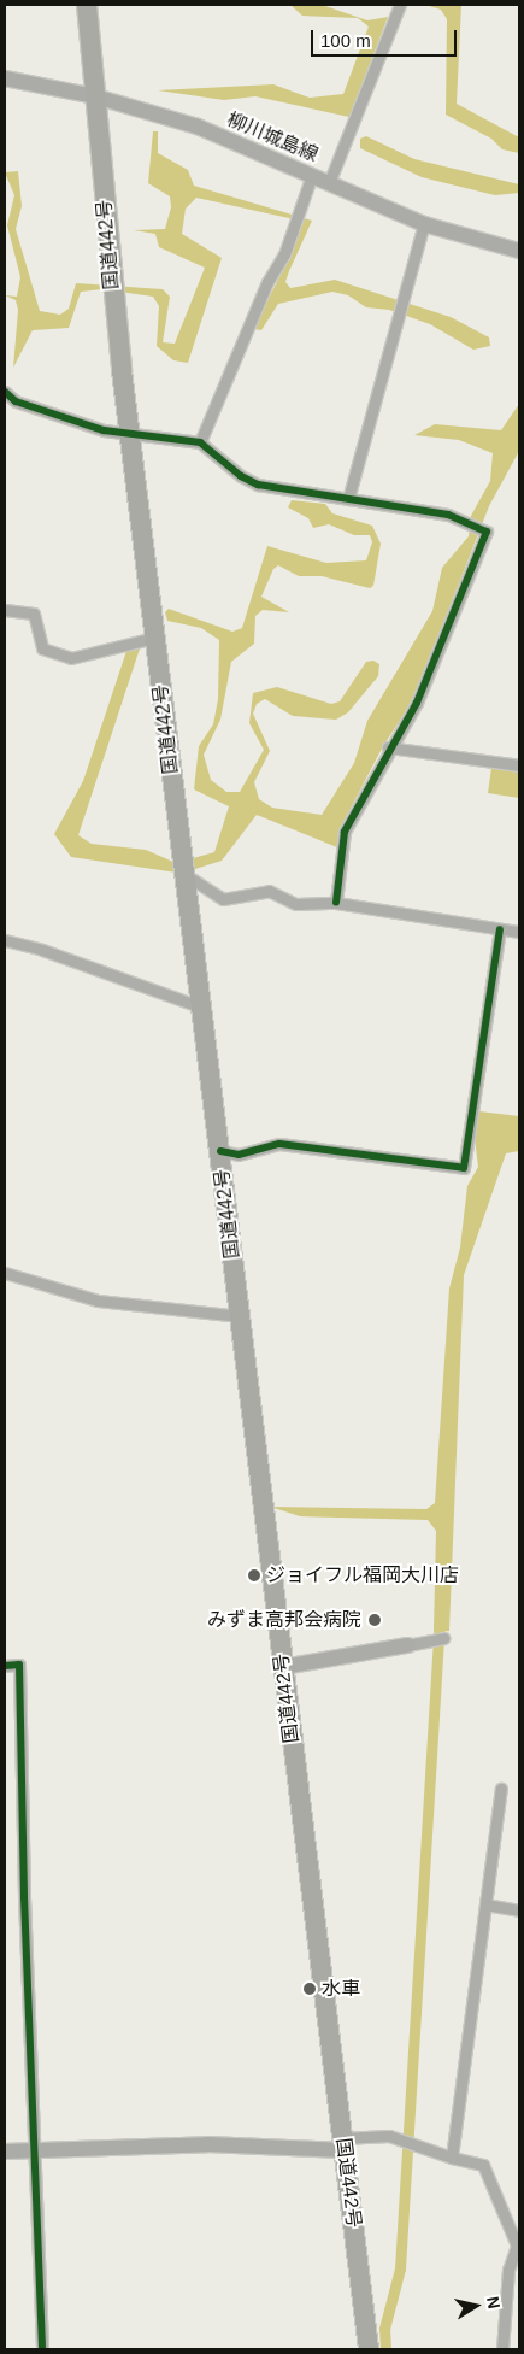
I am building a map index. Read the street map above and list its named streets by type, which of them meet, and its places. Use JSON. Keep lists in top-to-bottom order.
{
  "streets": {
    "highway": ["国道442号"],
    "main road": ["柳川城島線"]
  },
  "crossings": [
    ["柳川城島線", "国道442号"]
  ],
  "places": ["ジョイフル福岡大川店", "みずま高邦会病院", "水車"],
  "scale_bar": "100 m",
  "north": "right"
}
